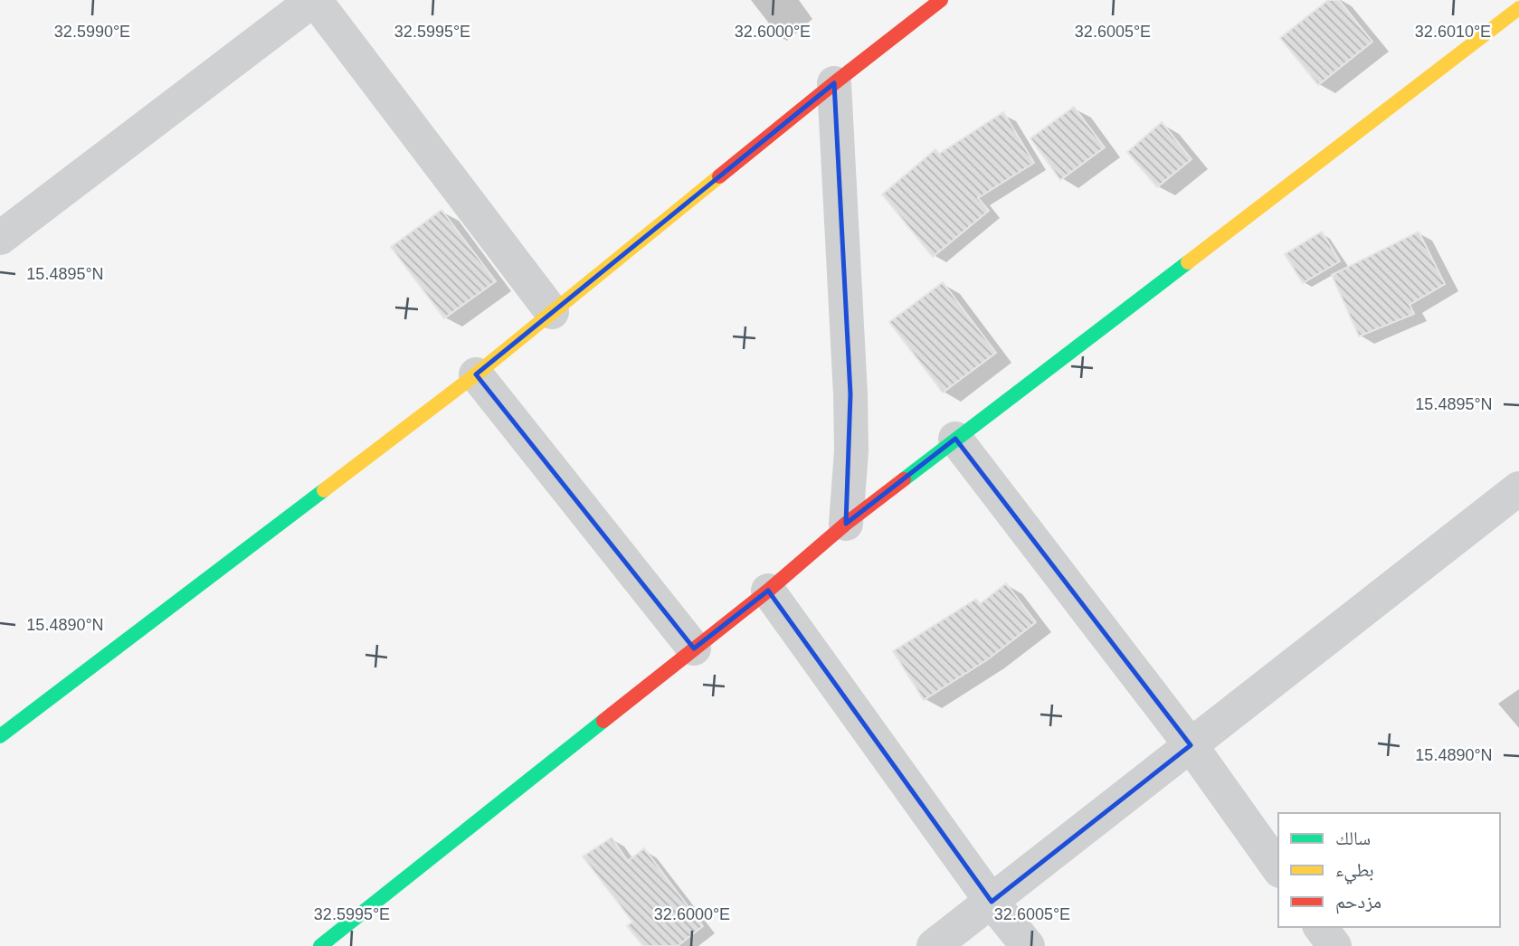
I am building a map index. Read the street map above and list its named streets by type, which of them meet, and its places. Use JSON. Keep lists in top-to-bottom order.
{
  "legend": ["سالك", "بطيء", "مزدحم"],
  "coordinates": [
    "32.5990°E",
    "32.5995°E",
    "32.6000°E",
    "32.6005°E",
    "32.6010°E",
    "15.4895°N",
    "15.4890°N"
  ]
}
